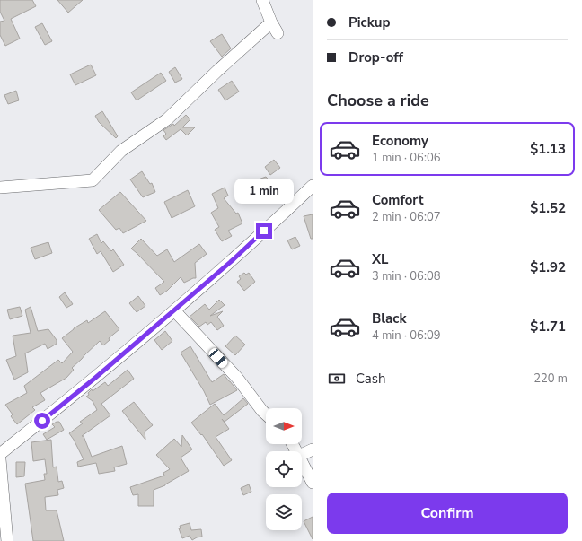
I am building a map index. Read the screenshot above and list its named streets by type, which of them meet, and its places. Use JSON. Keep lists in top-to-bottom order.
{
  "north": "right",
  "page": {
    "banner": ["Pickup", "Drop-off"],
    "heading": "Choose a ride",
    "list": [
      {
        "name": "Economy",
        "note": "1 min · 06:06",
        "value": "$1.13"
      },
      {
        "name": "Comfort",
        "note": "2 min · 06:07",
        "value": "$1.52"
      },
      {
        "name": "XL",
        "note": "3 min · 06:08",
        "value": "$1.92"
      },
      {
        "name": "Black",
        "note": "4 min · 06:09",
        "value": "$1.71"
      }
    ],
    "bubble": "1 min",
    "pay": ["Cash", "220 m"],
    "buttons": "Confirm"
  }
}
